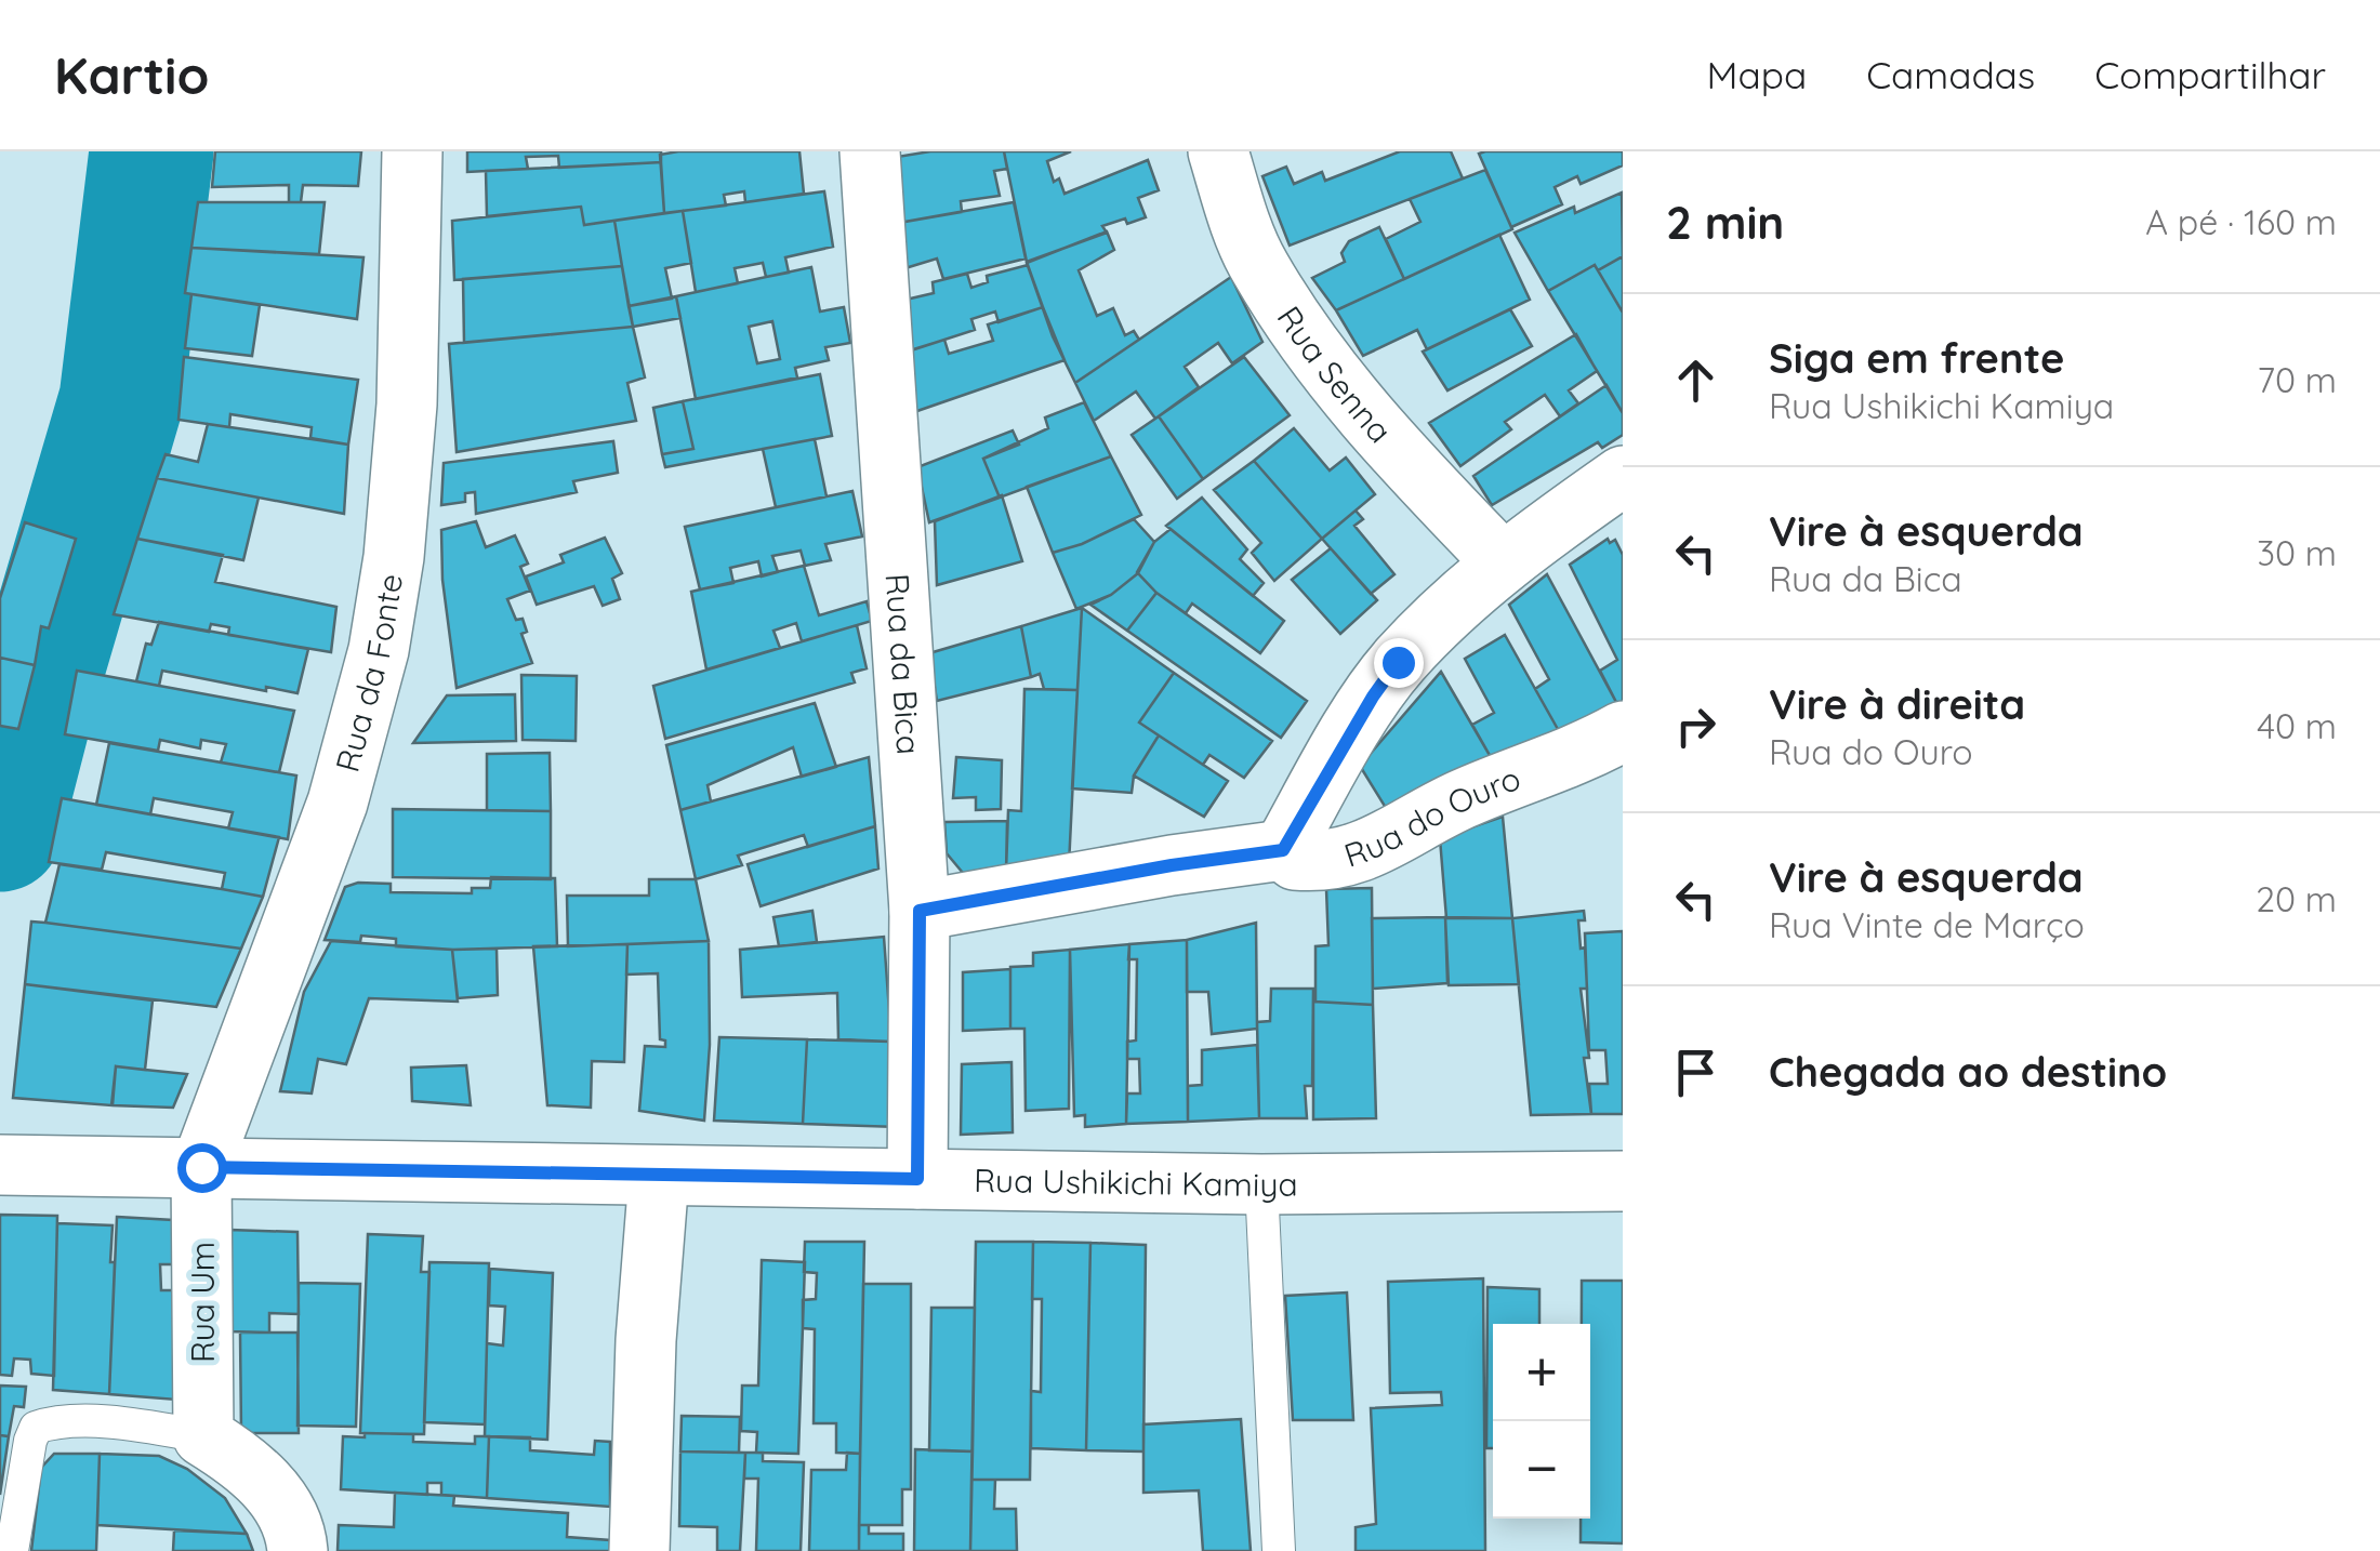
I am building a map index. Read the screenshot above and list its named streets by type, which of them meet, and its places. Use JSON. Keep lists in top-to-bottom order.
{
  "streets": {
    "street": [
      "Rua Senna",
      "Rua da Bica",
      "Rua da Fonte",
      "Rua do Ouro",
      "Rua Ushikichi Kamiya",
      "Rua Um"
    ]
  },
  "crossings": [
    ["Rua da Bica", "Rua do Ouro"],
    ["Rua da Bica", "Rua Ushikichi Kamiya"],
    ["Rua da Fonte", "Rua Ushikichi Kamiya"],
    ["Rua da Fonte", "Rua Um"],
    ["Rua Ushikichi Kamiya", "Rua Um"]
  ],
  "page": {
    "header": "Kartio",
    "nav": ["Mapa", "Camadas", "Compartilhar"],
    "heading": ["2 min", "A pé · 160 m"],
    "list": [
      ["Siga em frente", "Rua Ushikichi Kamiya", "70 m"],
      ["Vire à esquerda", "Rua da Bica", "30 m"],
      ["Vire à direita", "Rua do Ouro", "40 m"],
      ["Vire à esquerda", "Rua Vinte de Março", "20 m"],
      "Chegada ao destino"
    ],
    "map_buttons": ["+", "−"]
  }
}
